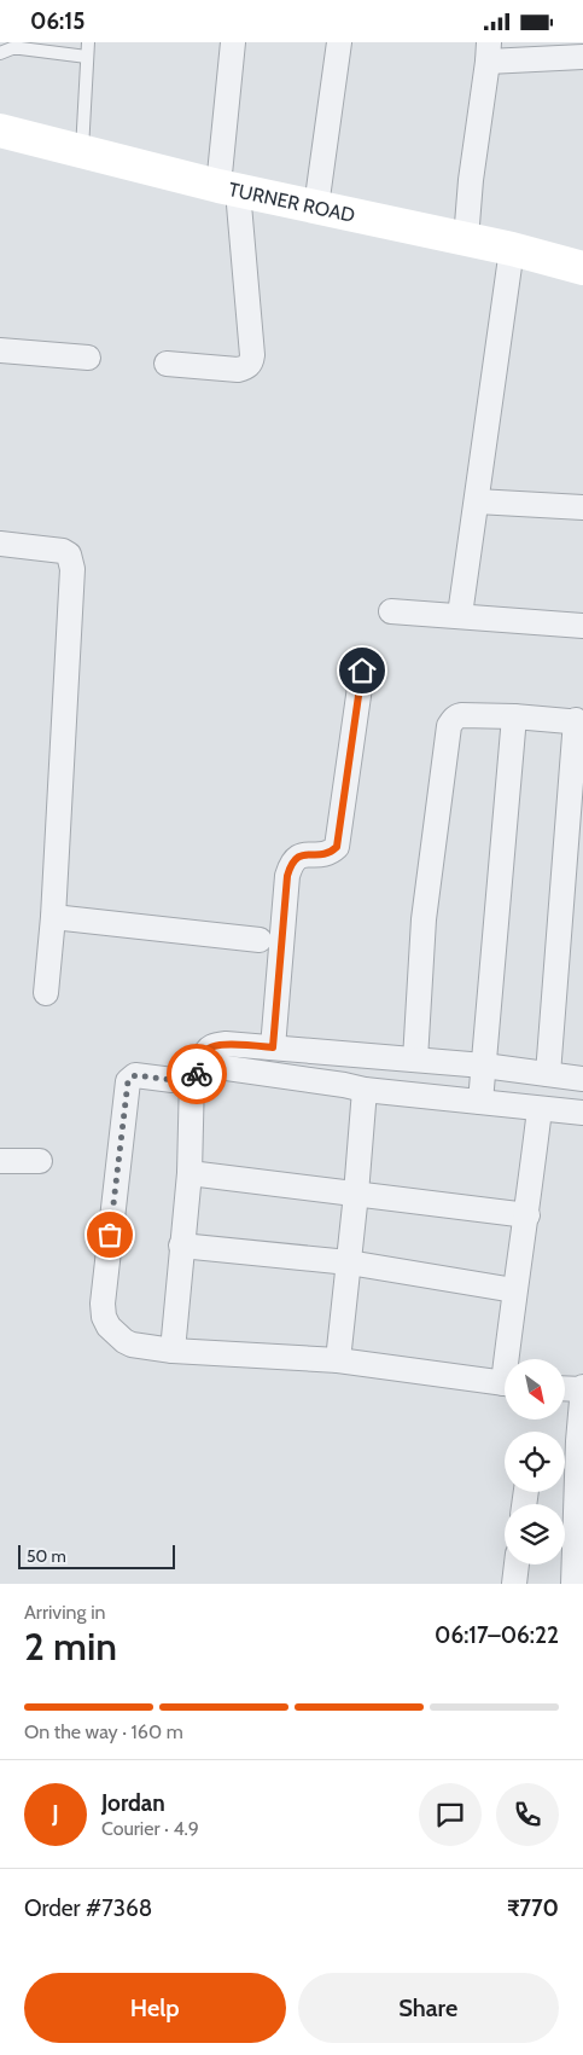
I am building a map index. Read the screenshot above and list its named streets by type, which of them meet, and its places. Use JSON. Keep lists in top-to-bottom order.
{
  "streets": {
    "main road": ["TURNER ROAD"]
  },
  "scale_bar": "50 m",
  "north": "bottom right",
  "page": {
    "status": "06:15",
    "scale": "50 m",
    "heading": ["2 min", "Arriving in", "06:17–06:22"],
    "panel": [
      "Jordan",
      "Courier · 4.9",
      "Order #7368",
      "₹770"
    ],
    "bar": "On the way · 160 m",
    "round": "J",
    "buttons": ["Help", "Share"]
  }
}
